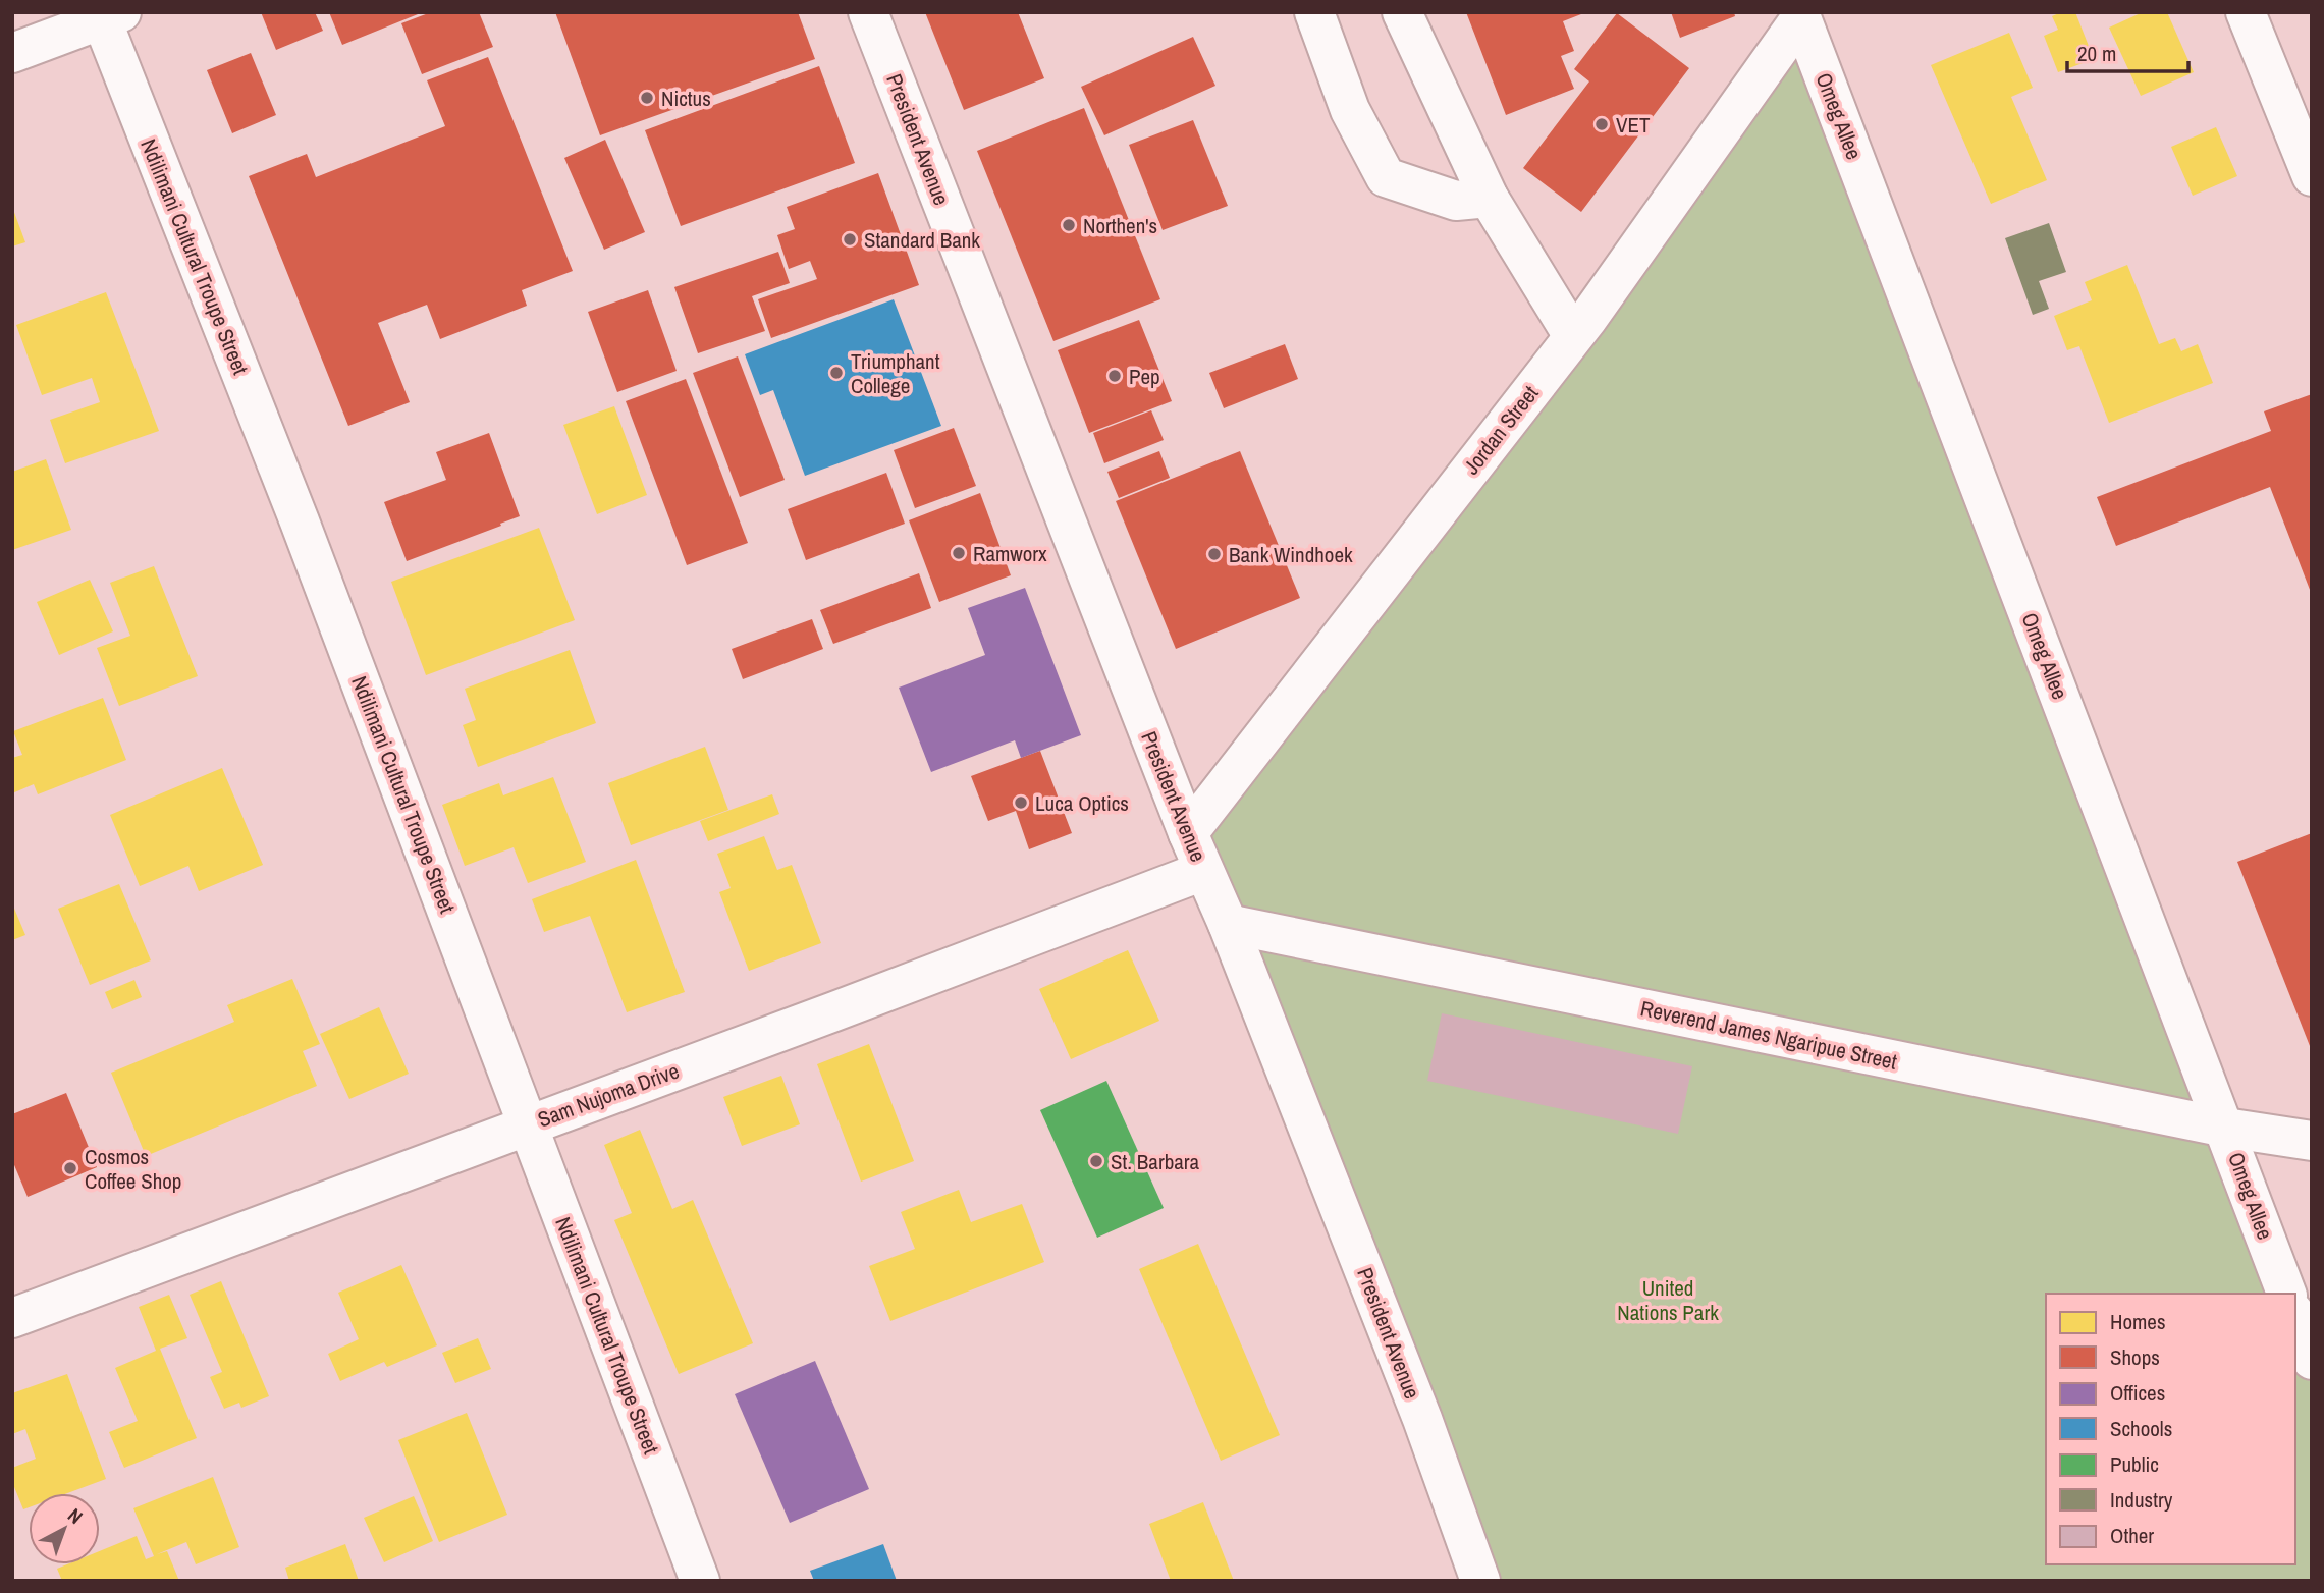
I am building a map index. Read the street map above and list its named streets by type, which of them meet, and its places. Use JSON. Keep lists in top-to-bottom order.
{
  "streets": {
    "street": [
      "Omeg Allee",
      "President Avenue",
      "Ndilimani Cultural Troupe Street",
      "Jordan Street",
      "Reverend James Ngaripue Street",
      "Sam Nujoma Drive"
    ]
  },
  "crossings": [
    ["Omeg Allee", "Jordan Street"],
    ["Omeg Allee", "Reverend James Ngaripue Street"],
    ["President Avenue", "Jordan Street"],
    ["President Avenue", "Reverend James Ngaripue Street"],
    ["President Avenue", "Sam Nujoma Drive"],
    ["Ndilimani Cultural Troupe Street", "Sam Nujoma Drive"]
  ],
  "parks": ["United Nations Park"],
  "places": [
    "Nictus",
    "VET",
    "Northen's",
    "Standard Bank",
    "Triumphant College",
    "Pep",
    "Ramworx",
    "Bank Windhoek",
    "Luca Optics",
    "St. Barbara",
    "Cosmos Coffee Shop"
  ],
  "legend": [
    "Homes",
    "Shops",
    "Offices",
    "Schools",
    "Public",
    "Industry",
    "Other"
  ],
  "scale_bar": "20 m",
  "north": "top right"
}
